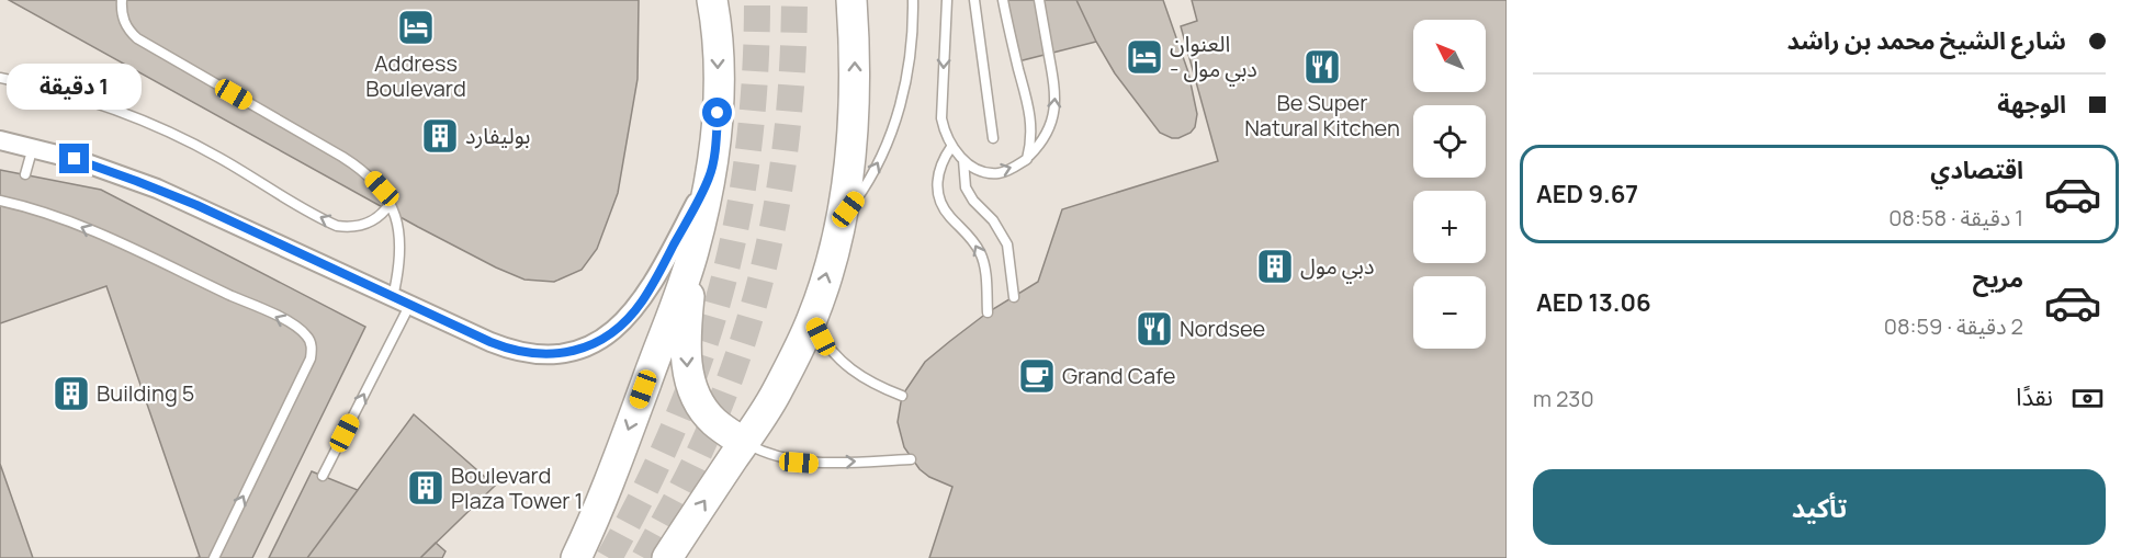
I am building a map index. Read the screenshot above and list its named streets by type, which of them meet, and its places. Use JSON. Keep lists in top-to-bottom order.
{
  "places": {
    "hotel": ["Address Boulevard", "العنوان - دبي مول"],
    "restaurant": ["Be Super Natural Kitchen", "Nordsee"],
    "building": [
      "بوليفارد",
      "دبي مول",
      "Building 5",
      "Boulevard Plaza Tower 1"
    ],
    "cafe": ["Grand Cafe"]
  },
  "north": "top left",
  "page": {
    "banner": ["شارع الشيخ محمد بن راشد", "الوجهة"],
    "map_buttons": ["+", "−"],
    "bubble": "1 دقيقة",
    "list": [
      {
        "name": "اقتصادي",
        "note": "1 دقيقة · 08:58",
        "value": "AED 9.67"
      },
      {
        "name": "مريح",
        "note": "2 دقيقة · 08:59",
        "value": "AED 13.06"
      }
    ],
    "pay": ["نقدًا", "230 m"],
    "buttons": "تأكيد"
  }
}
